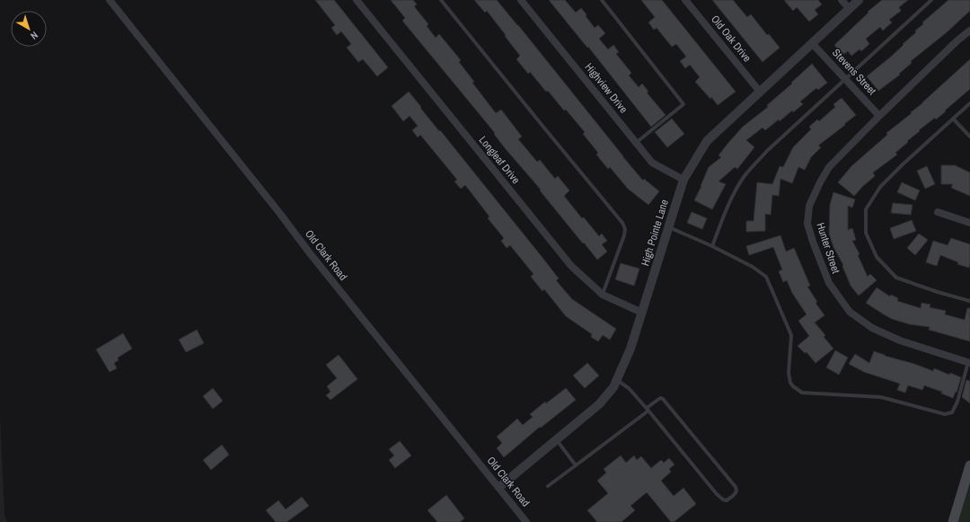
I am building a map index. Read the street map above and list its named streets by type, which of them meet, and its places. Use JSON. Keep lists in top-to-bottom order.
{
  "streets": {
    "street": [
      "Old Oak Drive",
      "Stevens Street",
      "Highview Drive",
      "Longleaf Drive",
      "High Pointe Lane",
      "Hunter Street",
      "Old Clark Road"
    ]
  },
  "crossings": [
    ["Old Oak Drive", "High Pointe Lane"],
    ["Stevens Street", "High Pointe Lane"],
    ["Stevens Street", "Hunter Street"],
    ["Highview Drive", "High Pointe Lane"],
    ["Longleaf Drive", "High Pointe Lane"],
    ["High Pointe Lane", "Old Clark Road"]
  ],
  "north": "bottom right"
}
